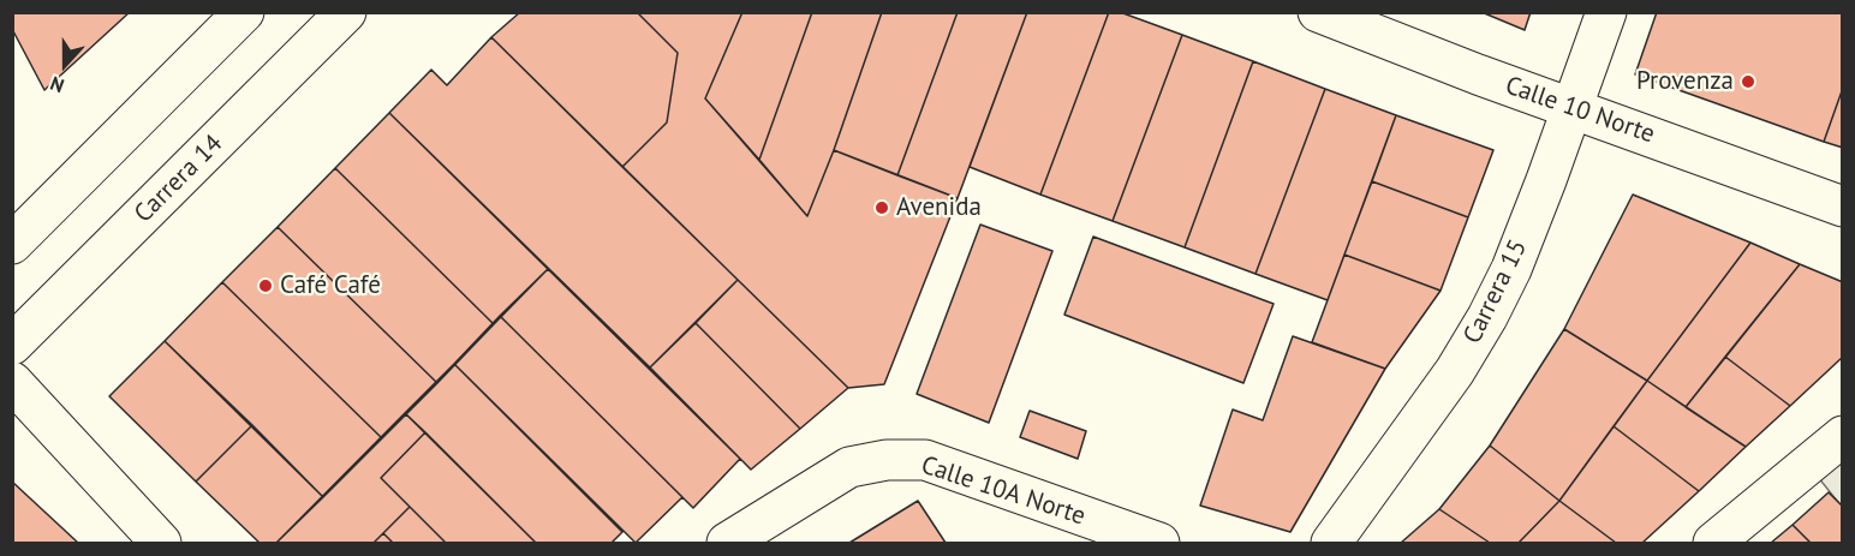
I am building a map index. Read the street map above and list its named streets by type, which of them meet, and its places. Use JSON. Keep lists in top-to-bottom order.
{
  "streets": {
    "street": [
      "Calle 10 Norte",
      "Carrera 14",
      "Carrera 15",
      "Calle 10A Norte"
    ]
  },
  "crossings": [
    ["Calle 10 Norte", "Carrera 15"]
  ],
  "places": ["Provenza", "Avenida", "Café Café"],
  "north": "bottom"
}
